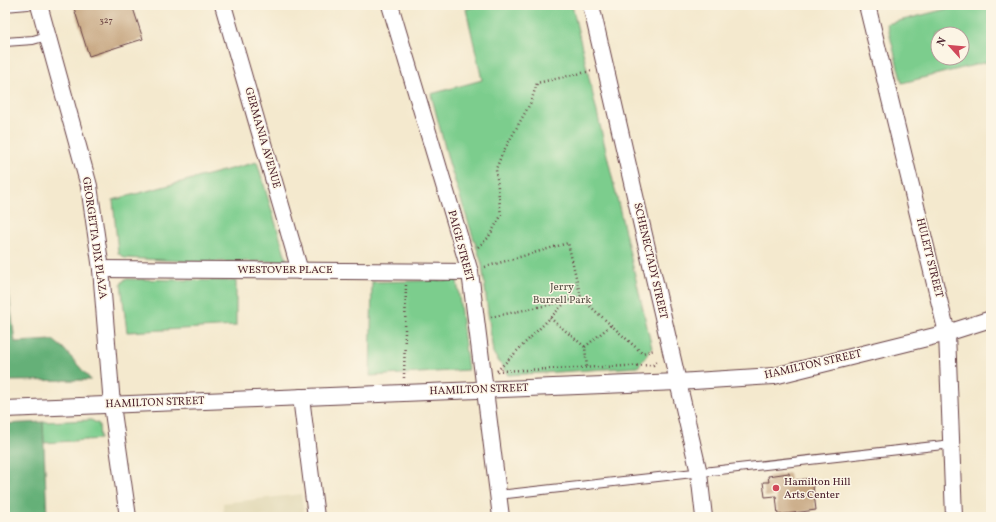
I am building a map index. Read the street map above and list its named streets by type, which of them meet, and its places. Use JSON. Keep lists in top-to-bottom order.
{
  "streets": {
    "street": [
      "GERMANIA AVENUE",
      "GEORGETTA DIX PLAZA",
      "PAIGE STREET",
      "HULETT STREET",
      "SCHENECTADY STREET",
      "WESTOVER PLACE",
      "HAMILTON STREET"
    ]
  },
  "crossings": [
    ["GERMANIA AVENUE", "WESTOVER PLACE"],
    ["GEORGETTA DIX PLAZA", "WESTOVER PLACE"],
    ["GEORGETTA DIX PLAZA", "HAMILTON STREET"],
    ["PAIGE STREET", "WESTOVER PLACE"],
    ["PAIGE STREET", "HAMILTON STREET"],
    ["HULETT STREET", "HAMILTON STREET"],
    ["SCHENECTADY STREET", "HAMILTON STREET"]
  ],
  "parks": ["Jerry Burrell Park"],
  "places": ["Hamilton Hill Arts Center"],
  "house_numbers": ["327"],
  "north": "top left"
}
